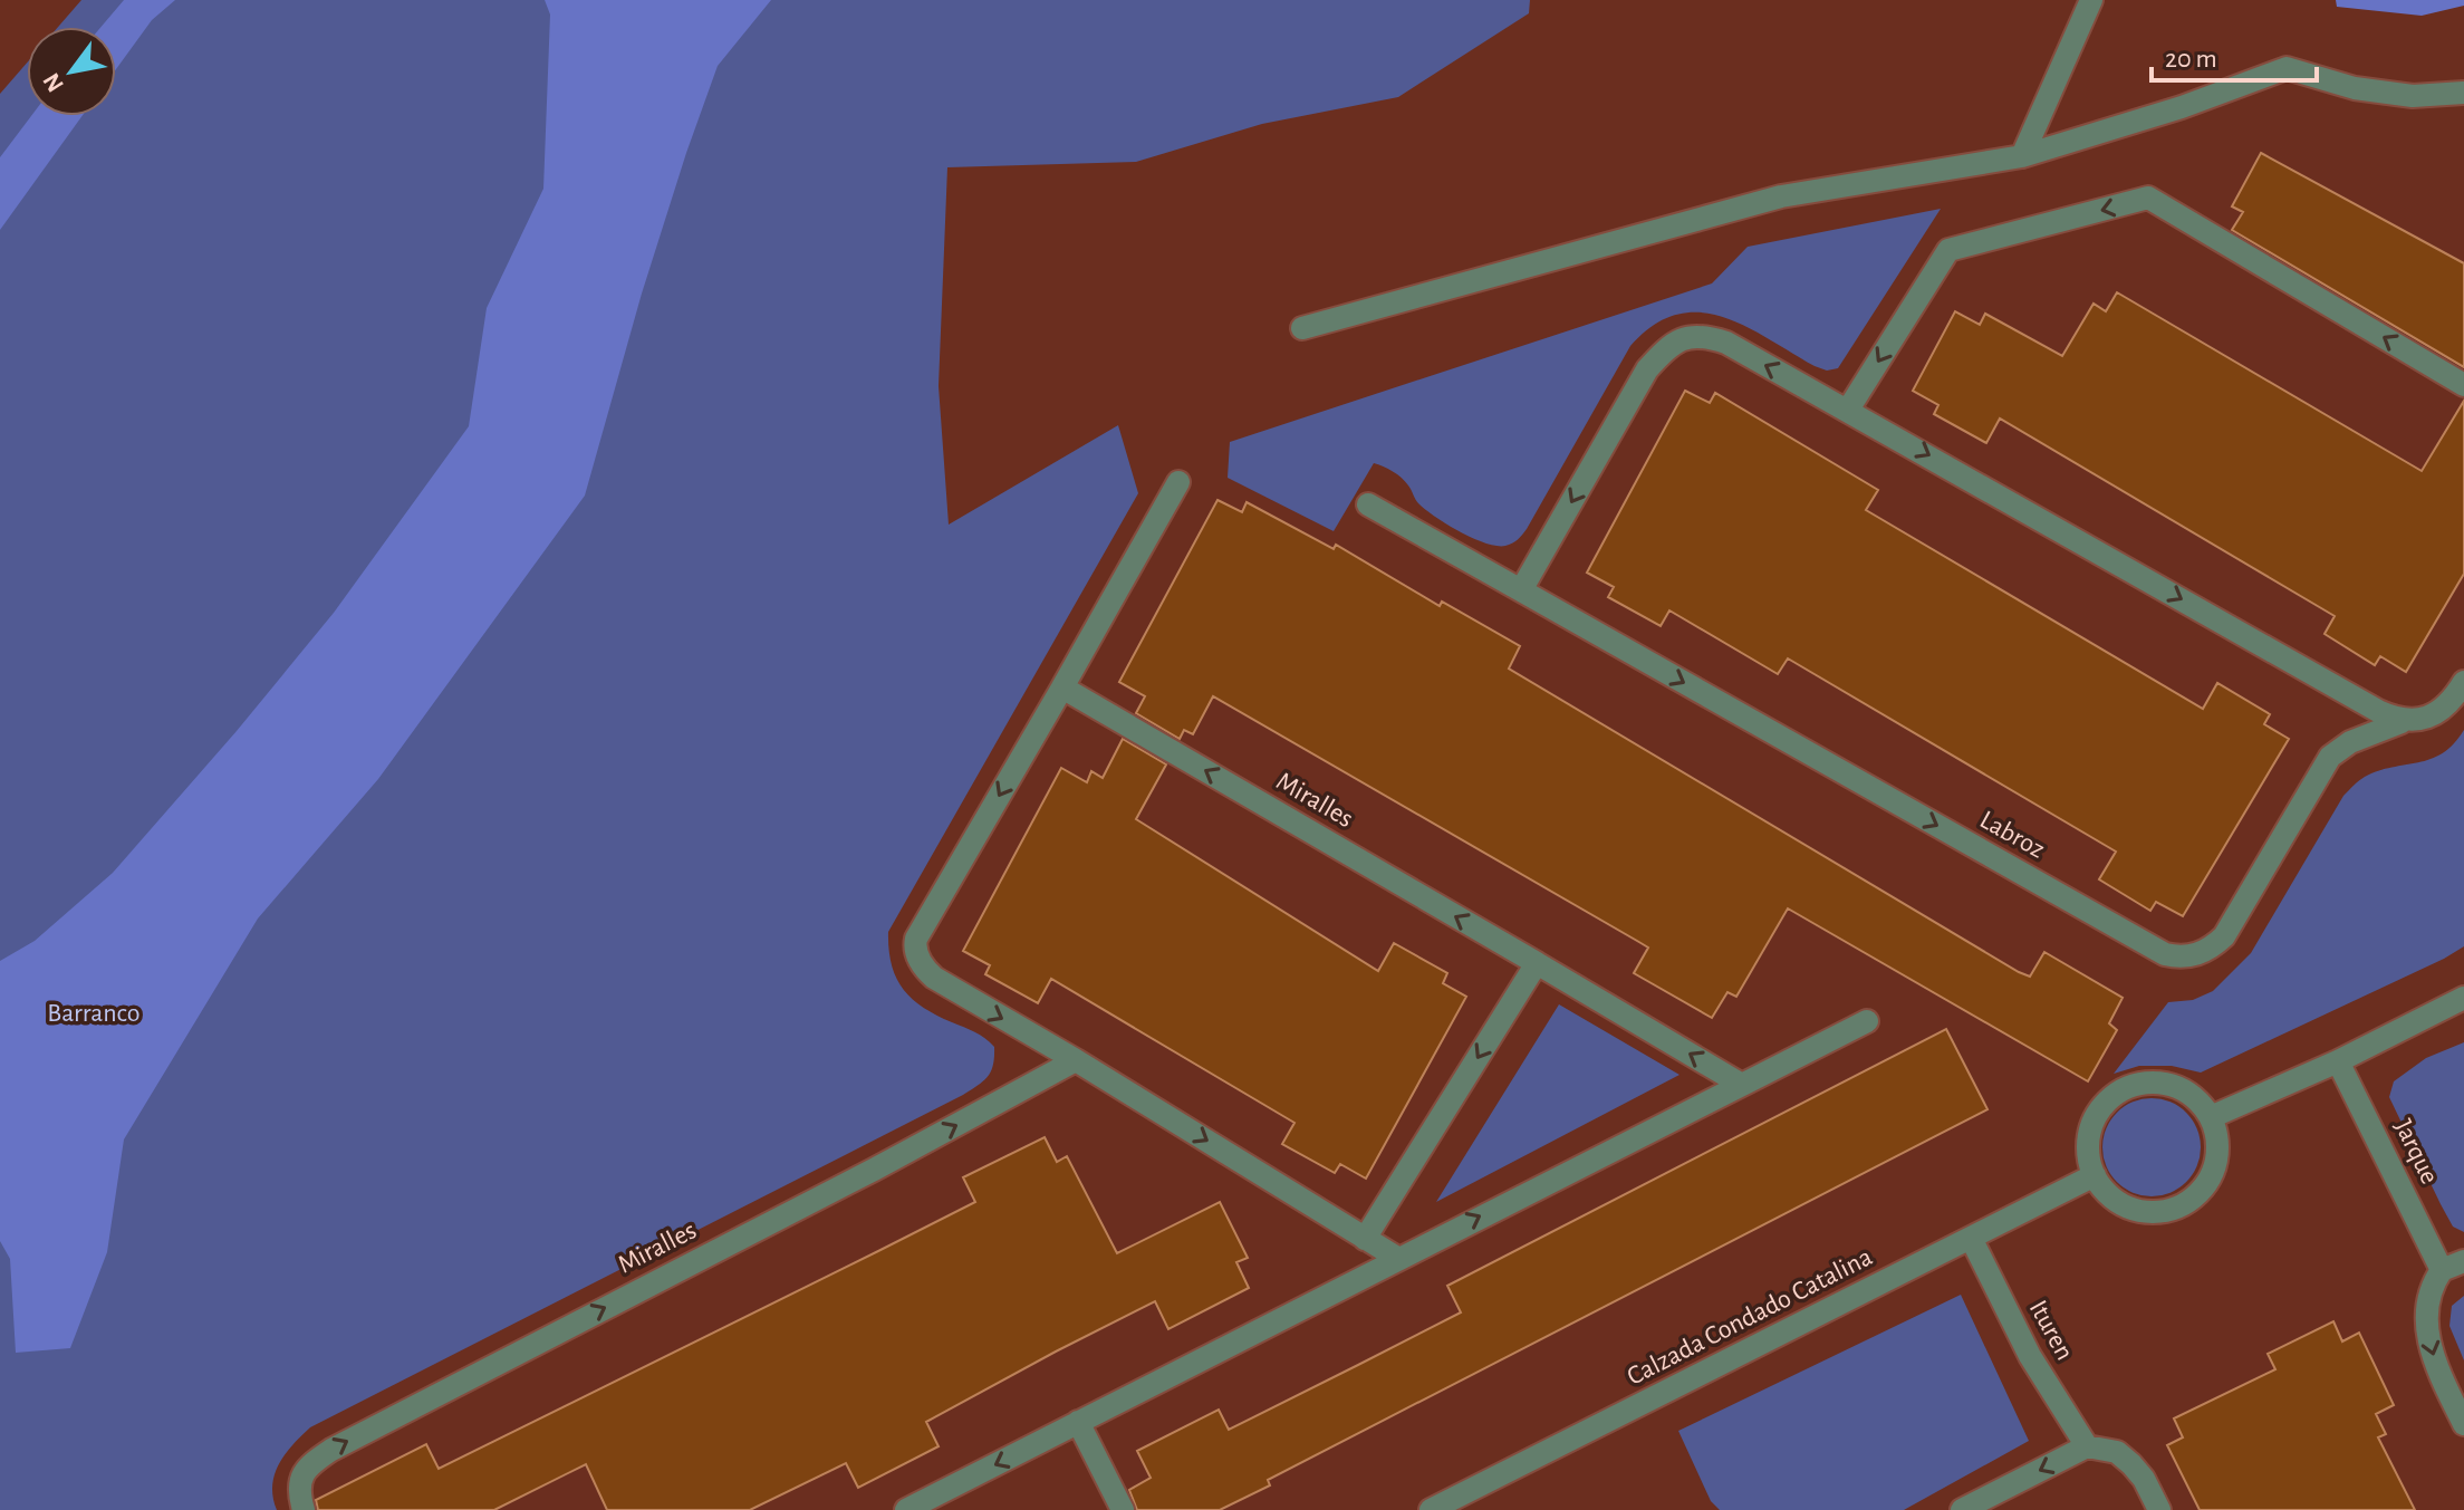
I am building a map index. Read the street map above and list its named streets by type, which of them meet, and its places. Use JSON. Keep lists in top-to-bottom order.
{
  "streets": {
    "street": [
      "Miralles",
      "Labroz",
      "Jarque",
      "Calzada Condado Catalina",
      "Ituren"
    ]
  },
  "crossings": [
    ["Calzada Condado Catalina", "Ituren"]
  ],
  "one_way": ["Labroz"],
  "parks": ["Barranco"],
  "scale_bar": "20 m",
  "north": "bottom left"
}
